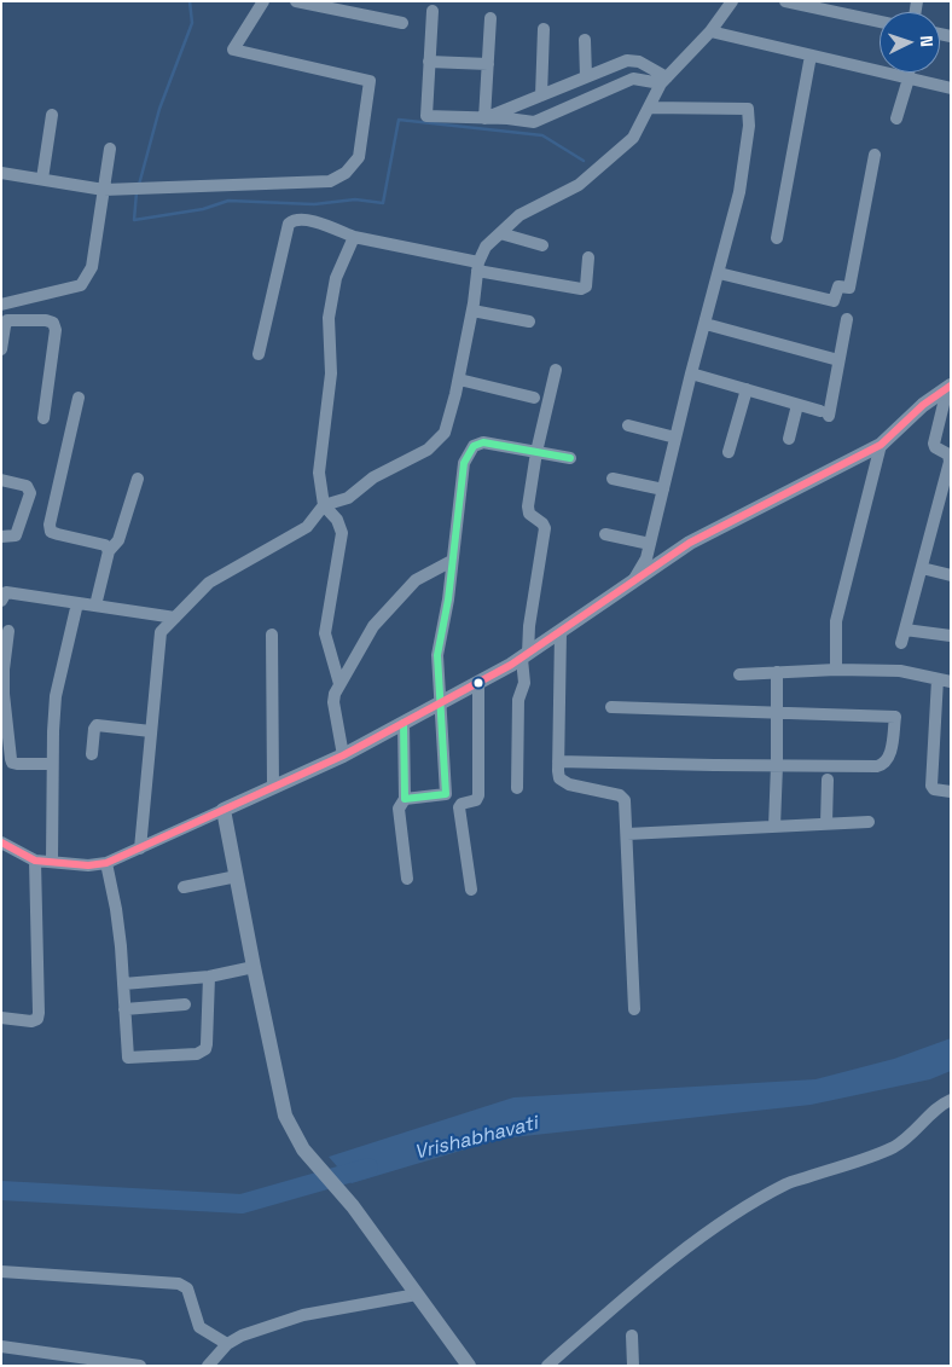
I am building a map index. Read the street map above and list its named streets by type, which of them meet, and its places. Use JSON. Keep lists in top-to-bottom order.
{
  "water": ["Vrishabhavati"],
  "north": "right"
}
